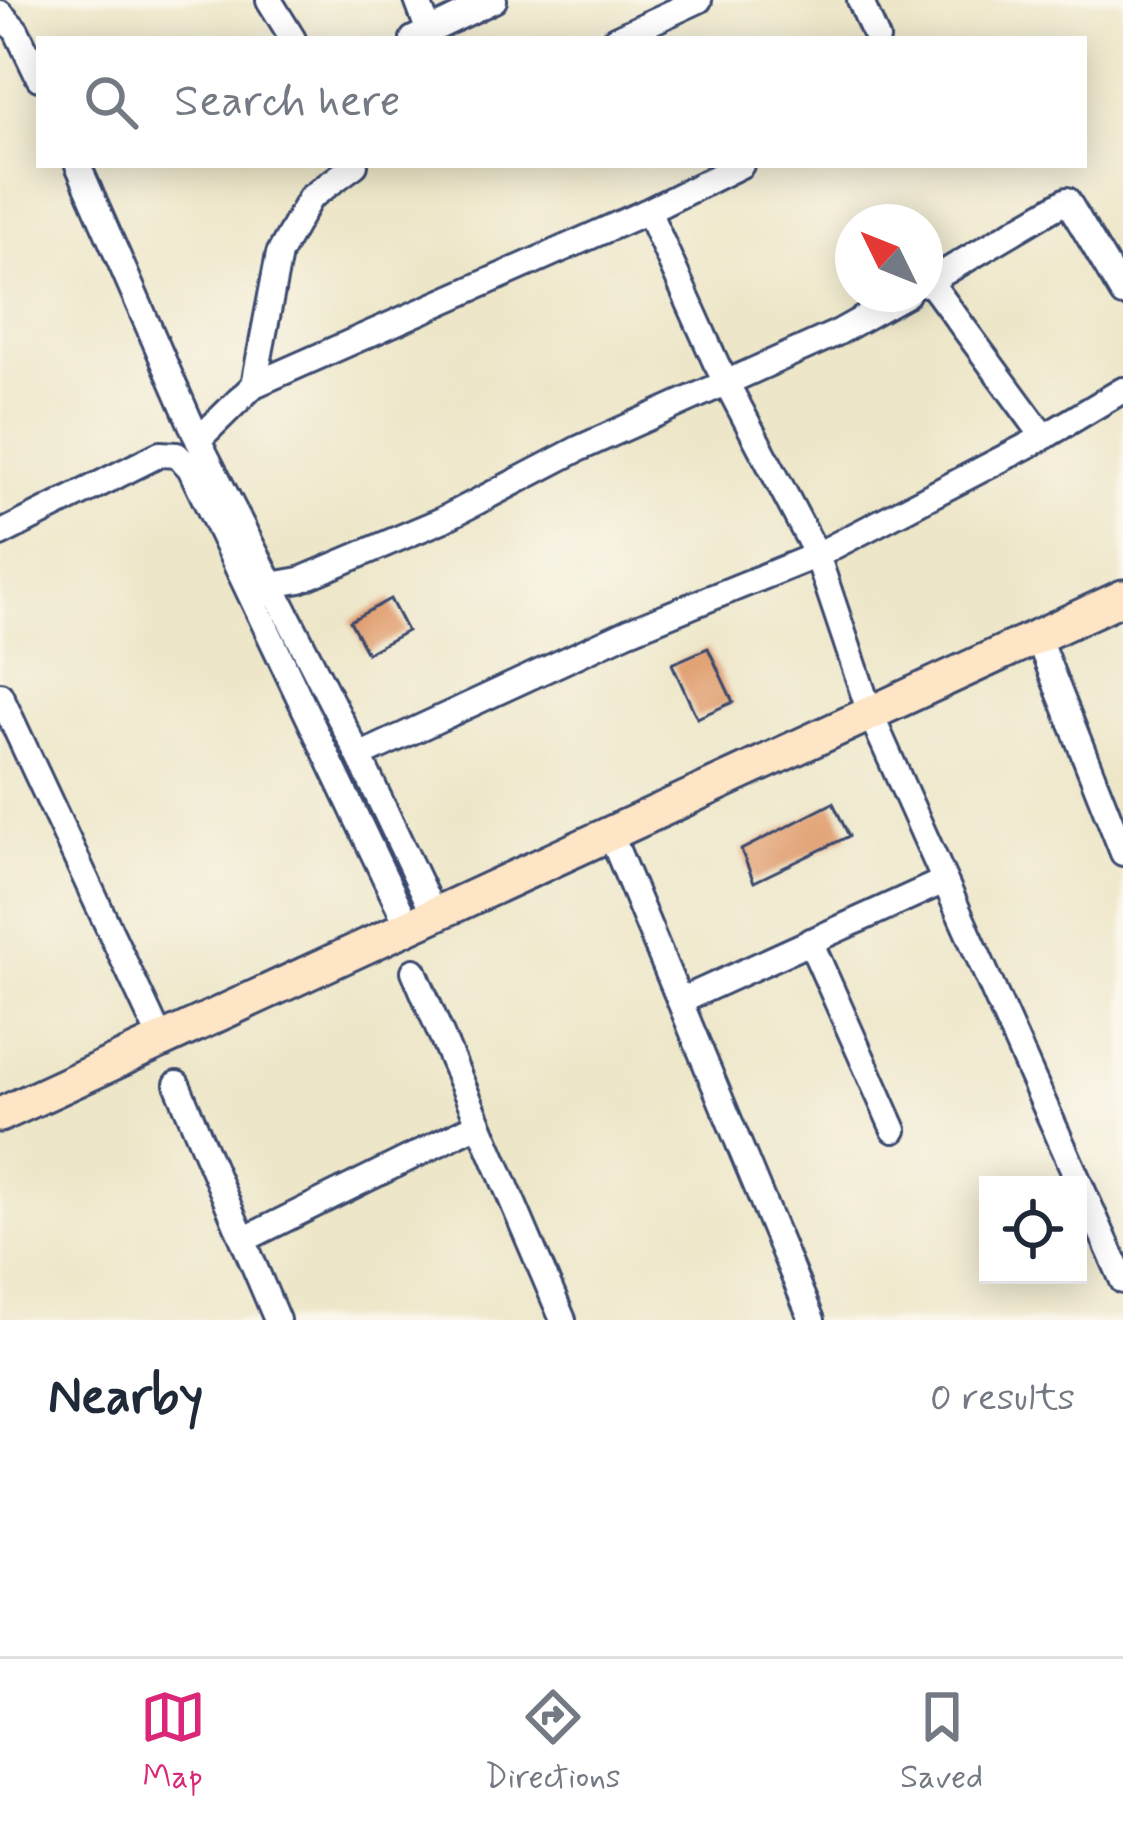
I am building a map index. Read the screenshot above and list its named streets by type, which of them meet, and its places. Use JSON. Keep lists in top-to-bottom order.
{
  "north": "top left",
  "page": {
    "search": "Search here",
    "heading": ["Nearby", "0 results"],
    "nav": ["Map", "Directions", "Saved"]
  }
}
